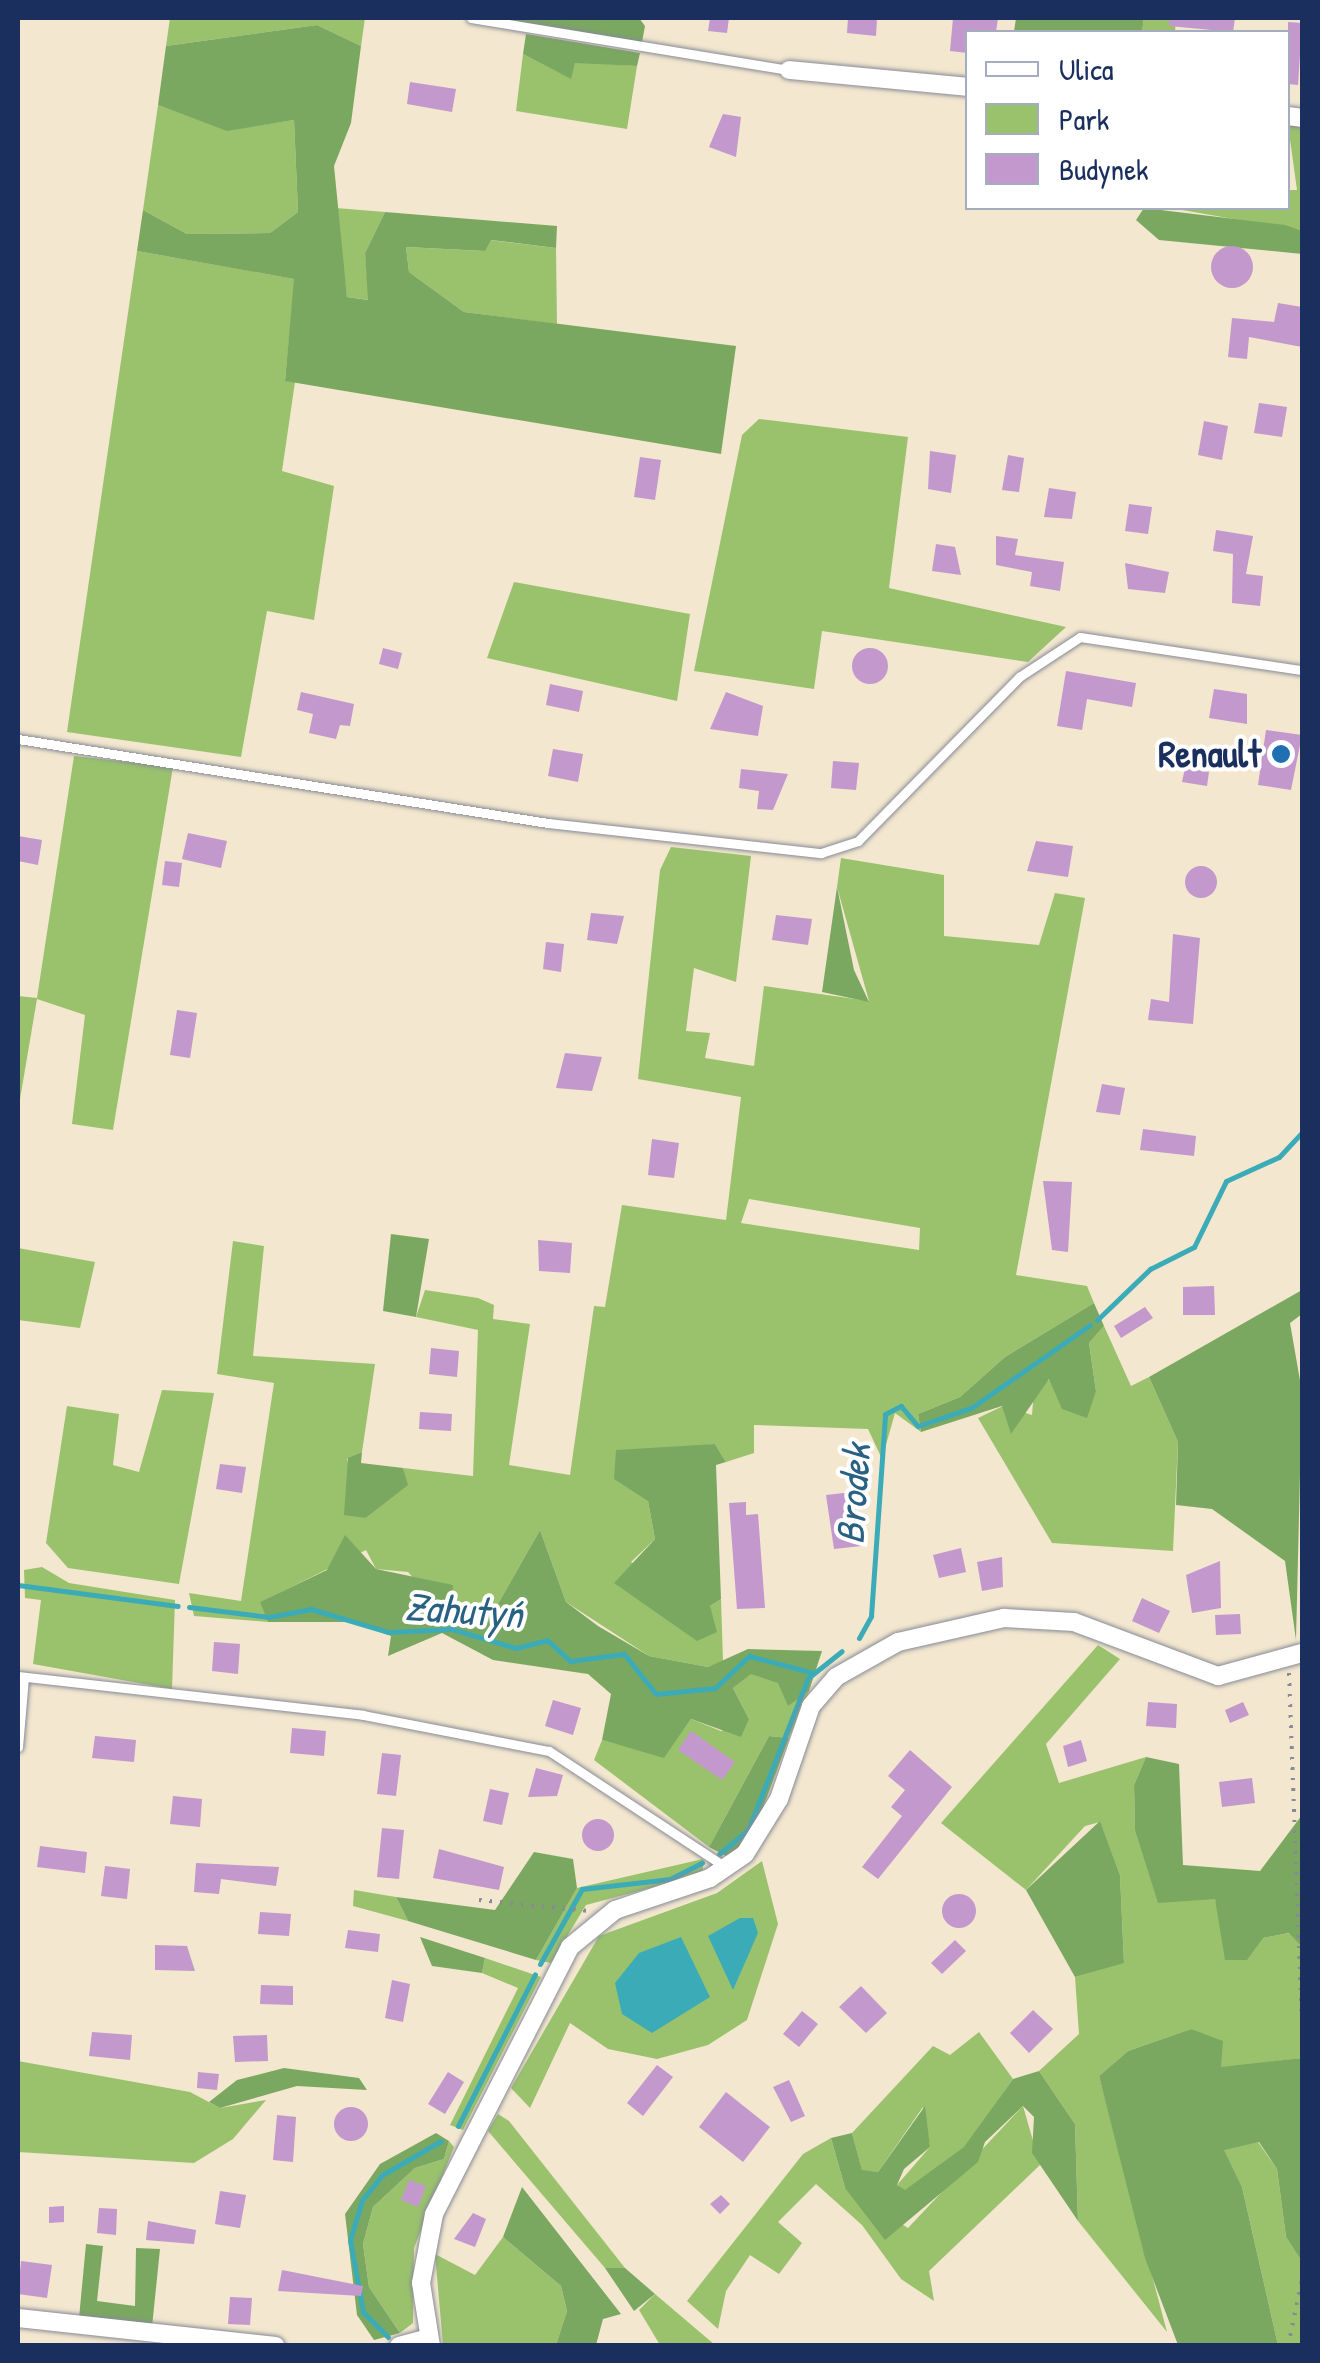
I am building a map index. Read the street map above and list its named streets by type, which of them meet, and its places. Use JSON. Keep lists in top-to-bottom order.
{
  "water": ["Brodek", "Zahutyń"],
  "places": ["Renault"],
  "legend": ["Ulica", "Park", "Budynek"]
}
